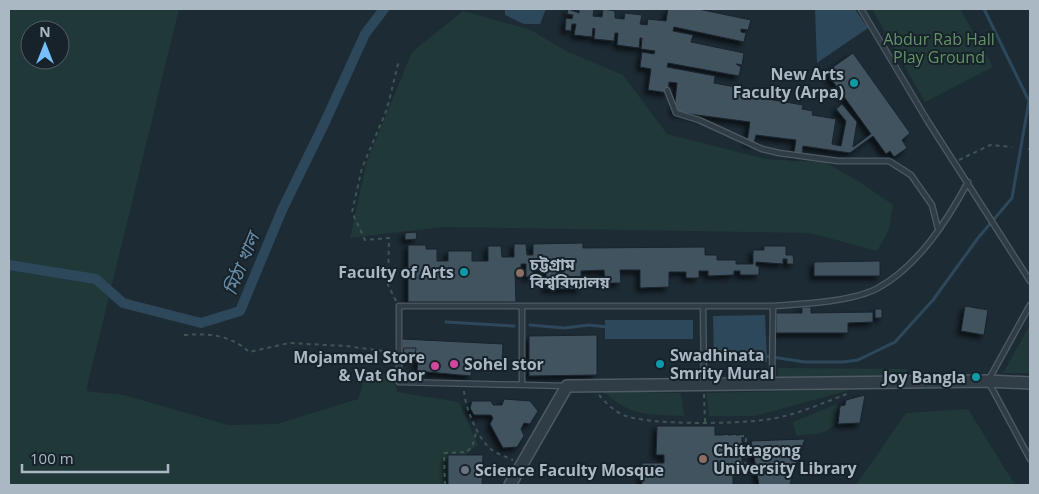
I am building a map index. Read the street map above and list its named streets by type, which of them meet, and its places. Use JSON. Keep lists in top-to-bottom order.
{
  "water": ["মিঠা খাল"],
  "parks": ["Abdur Rab Hall Play Ground"],
  "places": [
    "New Arts Faculty (Arpa)",
    "Faculty of Arts",
    "চট্টগ্রাম বিশ্ববিদ্যালয়",
    "Sohel stor",
    "Swadhinata Smrity Mural",
    "Mojammel Store & Vat Ghor",
    "Joy Bangla",
    "Chittagong University Library",
    "Science Faculty Mosque"
  ],
  "scale_bar": "100 m",
  "north": "top"
}
